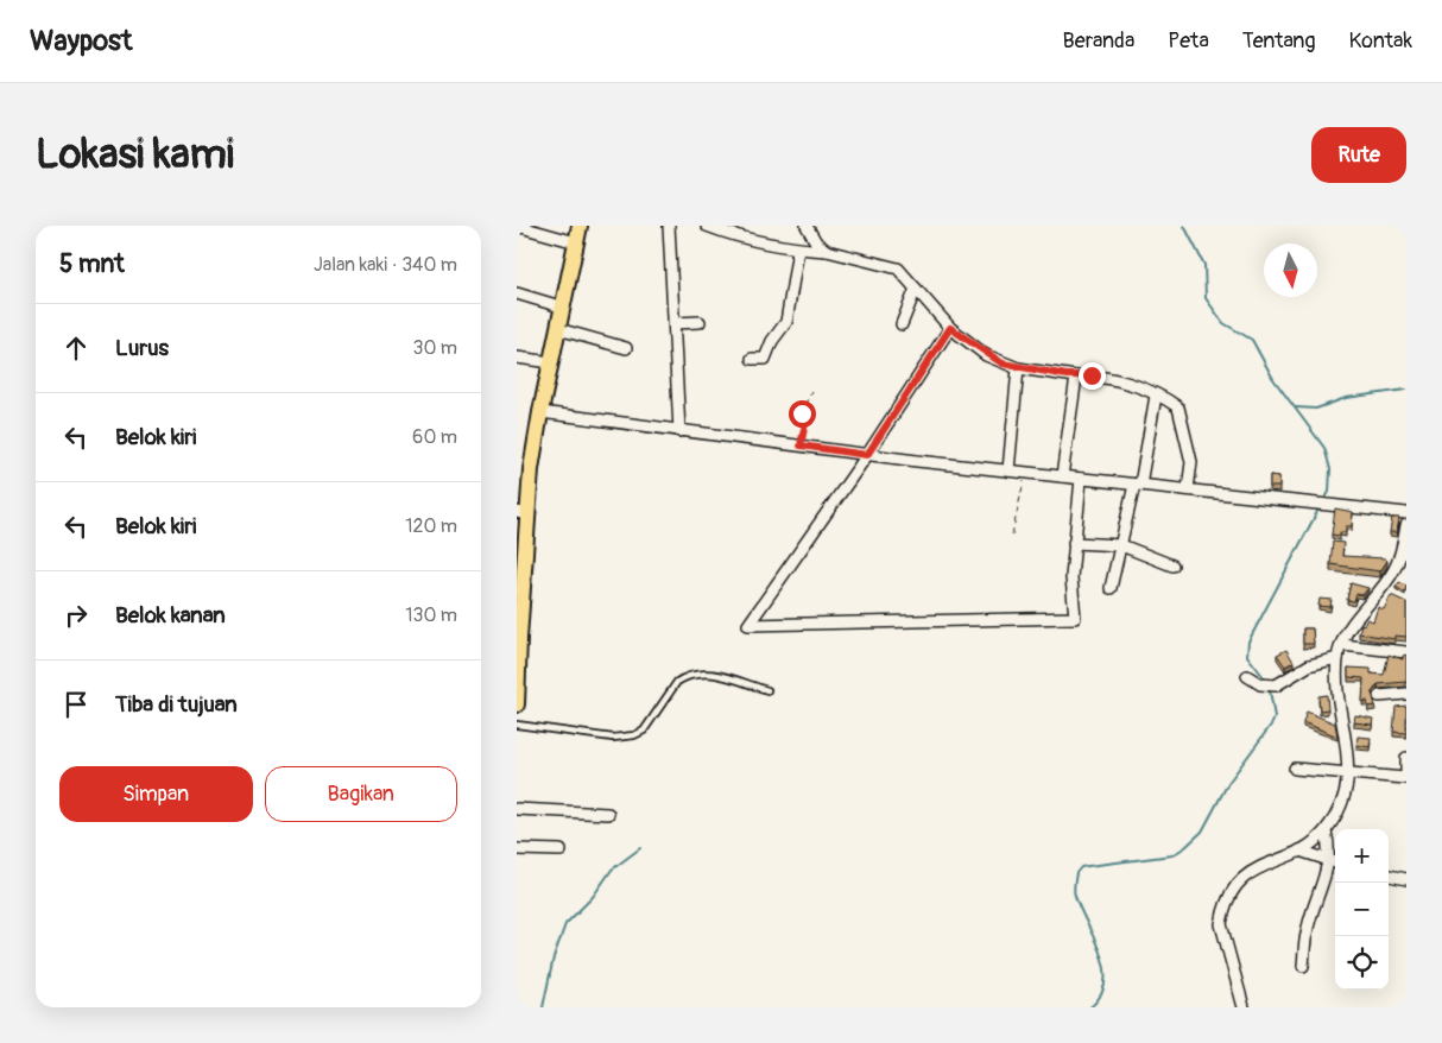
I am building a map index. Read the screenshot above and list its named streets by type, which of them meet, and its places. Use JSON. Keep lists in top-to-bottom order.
{
  "north": "bottom",
  "page": {
    "header": "Waypost",
    "nav": [
      "Beranda",
      "Peta",
      "Tentang",
      "Kontak"
    ],
    "buttons": [
      "Rute",
      ["Simpan", "Bagikan"]
    ],
    "title": "Lokasi kami",
    "heading": ["5 mnt", "Jalan kaki · 340 m"],
    "list": [
      ["Lurus", "30 m"],
      ["Belok kiri", "60 m"],
      ["Belok kiri", "120 m"],
      ["Belok kanan", "130 m"],
      "Tiba di tujuan"
    ],
    "map_buttons": ["+", "−"]
  }
}
